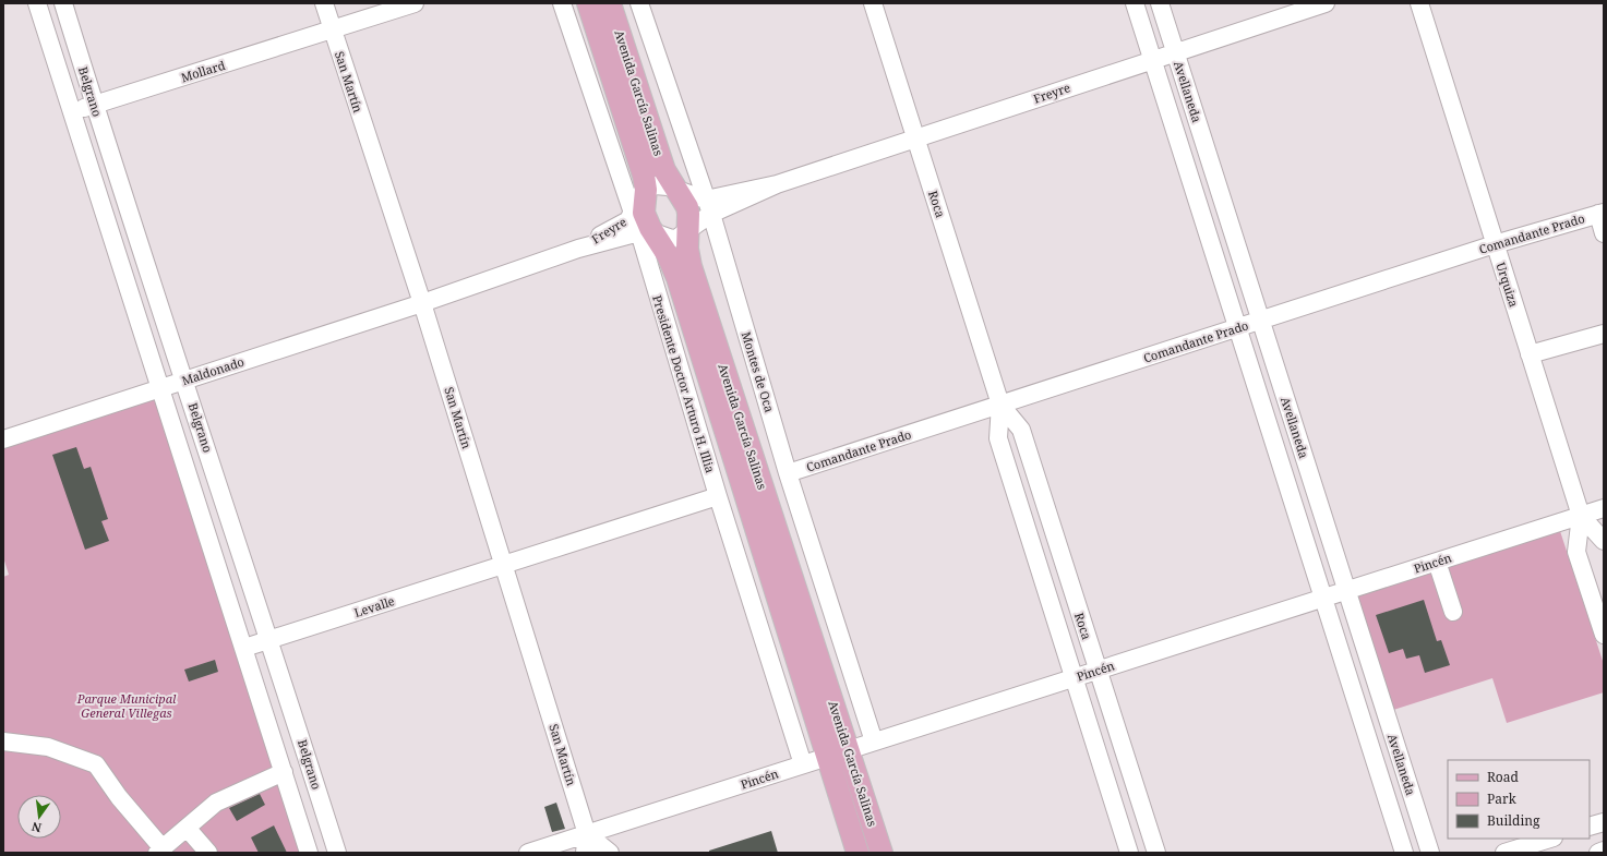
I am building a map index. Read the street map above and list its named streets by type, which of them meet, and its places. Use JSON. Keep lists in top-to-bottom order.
{
  "streets": {
    "main road": ["Avenida García Salinas"],
    "street": [
      "Mollard",
      "San Martín",
      "Belgrano",
      "Avellaneda",
      "Freyre",
      "Roca",
      "Comandante Prado",
      "Urquiza",
      "Maldonado",
      "Montes de Oca",
      "Presidente Doctor Arturo H. Illia",
      "Pincén",
      "Levalle"
    ]
  },
  "crossings": [
    ["Mollard", "San Martín"],
    ["Mollard", "Belgrano"],
    ["San Martín", "Freyre"],
    ["San Martín", "Maldonado"],
    ["San Martín", "Pincén"],
    ["San Martín", "Levalle"],
    ["Belgrano", "Maldonado"],
    ["Belgrano", "Levalle"],
    ["Avellaneda", "Freyre"],
    ["Avellaneda", "Comandante Prado"],
    ["Avellaneda", "Pincén"],
    ["Avenida García Salinas", "Freyre"],
    ["Avenida García Salinas", "Presidente Doctor Arturo H. Illia"],
    ["Avenida García Salinas", "Pincén"],
    ["Freyre", "Roca"],
    ["Freyre", "Maldonado"],
    ["Freyre", "Montes de Oca"],
    ["Freyre", "Presidente Doctor Arturo H. Illia"],
    ["Roca", "Comandante Prado"],
    ["Roca", "Pincén"],
    ["Comandante Prado", "Urquiza"],
    ["Comandante Prado", "Montes de Oca"],
    ["Urquiza", "Pincén"],
    ["Montes de Oca", "Pincén"],
    ["Presidente Doctor Arturo H. Illia", "Pincén"]
  ],
  "parks": ["Parque Municipal General Villegas"],
  "legend": ["Road", "Park", "Building"],
  "north": "bottom"
}
